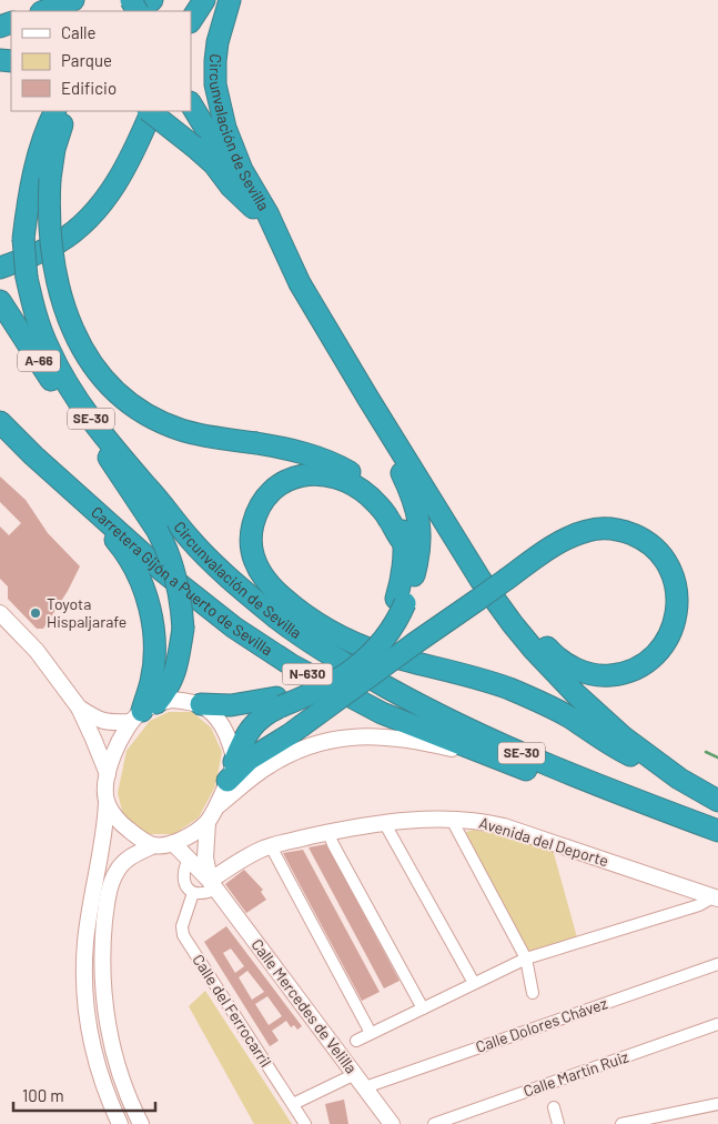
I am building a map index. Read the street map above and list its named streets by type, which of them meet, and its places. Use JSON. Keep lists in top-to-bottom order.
{
  "streets": {
    "highway": [
      "Circunvalación de Sevilla",
      "A-66",
      "SE-30",
      "Carretera Gijón a Puerto de Sevilla",
      "N-630"
    ],
    "main road": ["Avenida del Deporte", "Calle Mercedes de Velilla"],
    "street": ["Calle del Ferrocarril", "Calle Dolores Chávez", "Calle Martín Ruiz"]
  },
  "crossings": [
    ["Circunvalación de Sevilla", "A-66"],
    ["Circunvalación de Sevilla", "Carretera Gijón a Puerto de Sevilla"],
    ["Avenida del Deporte", "Calle Mercedes de Velilla"],
    ["Calle Mercedes de Velilla", "Calle Dolores Chávez"]
  ],
  "places": ["Toyota Hispaljarafe"],
  "legend": ["Calle", "Parque", "Edificio"],
  "scale_bar": "100 m"
}
